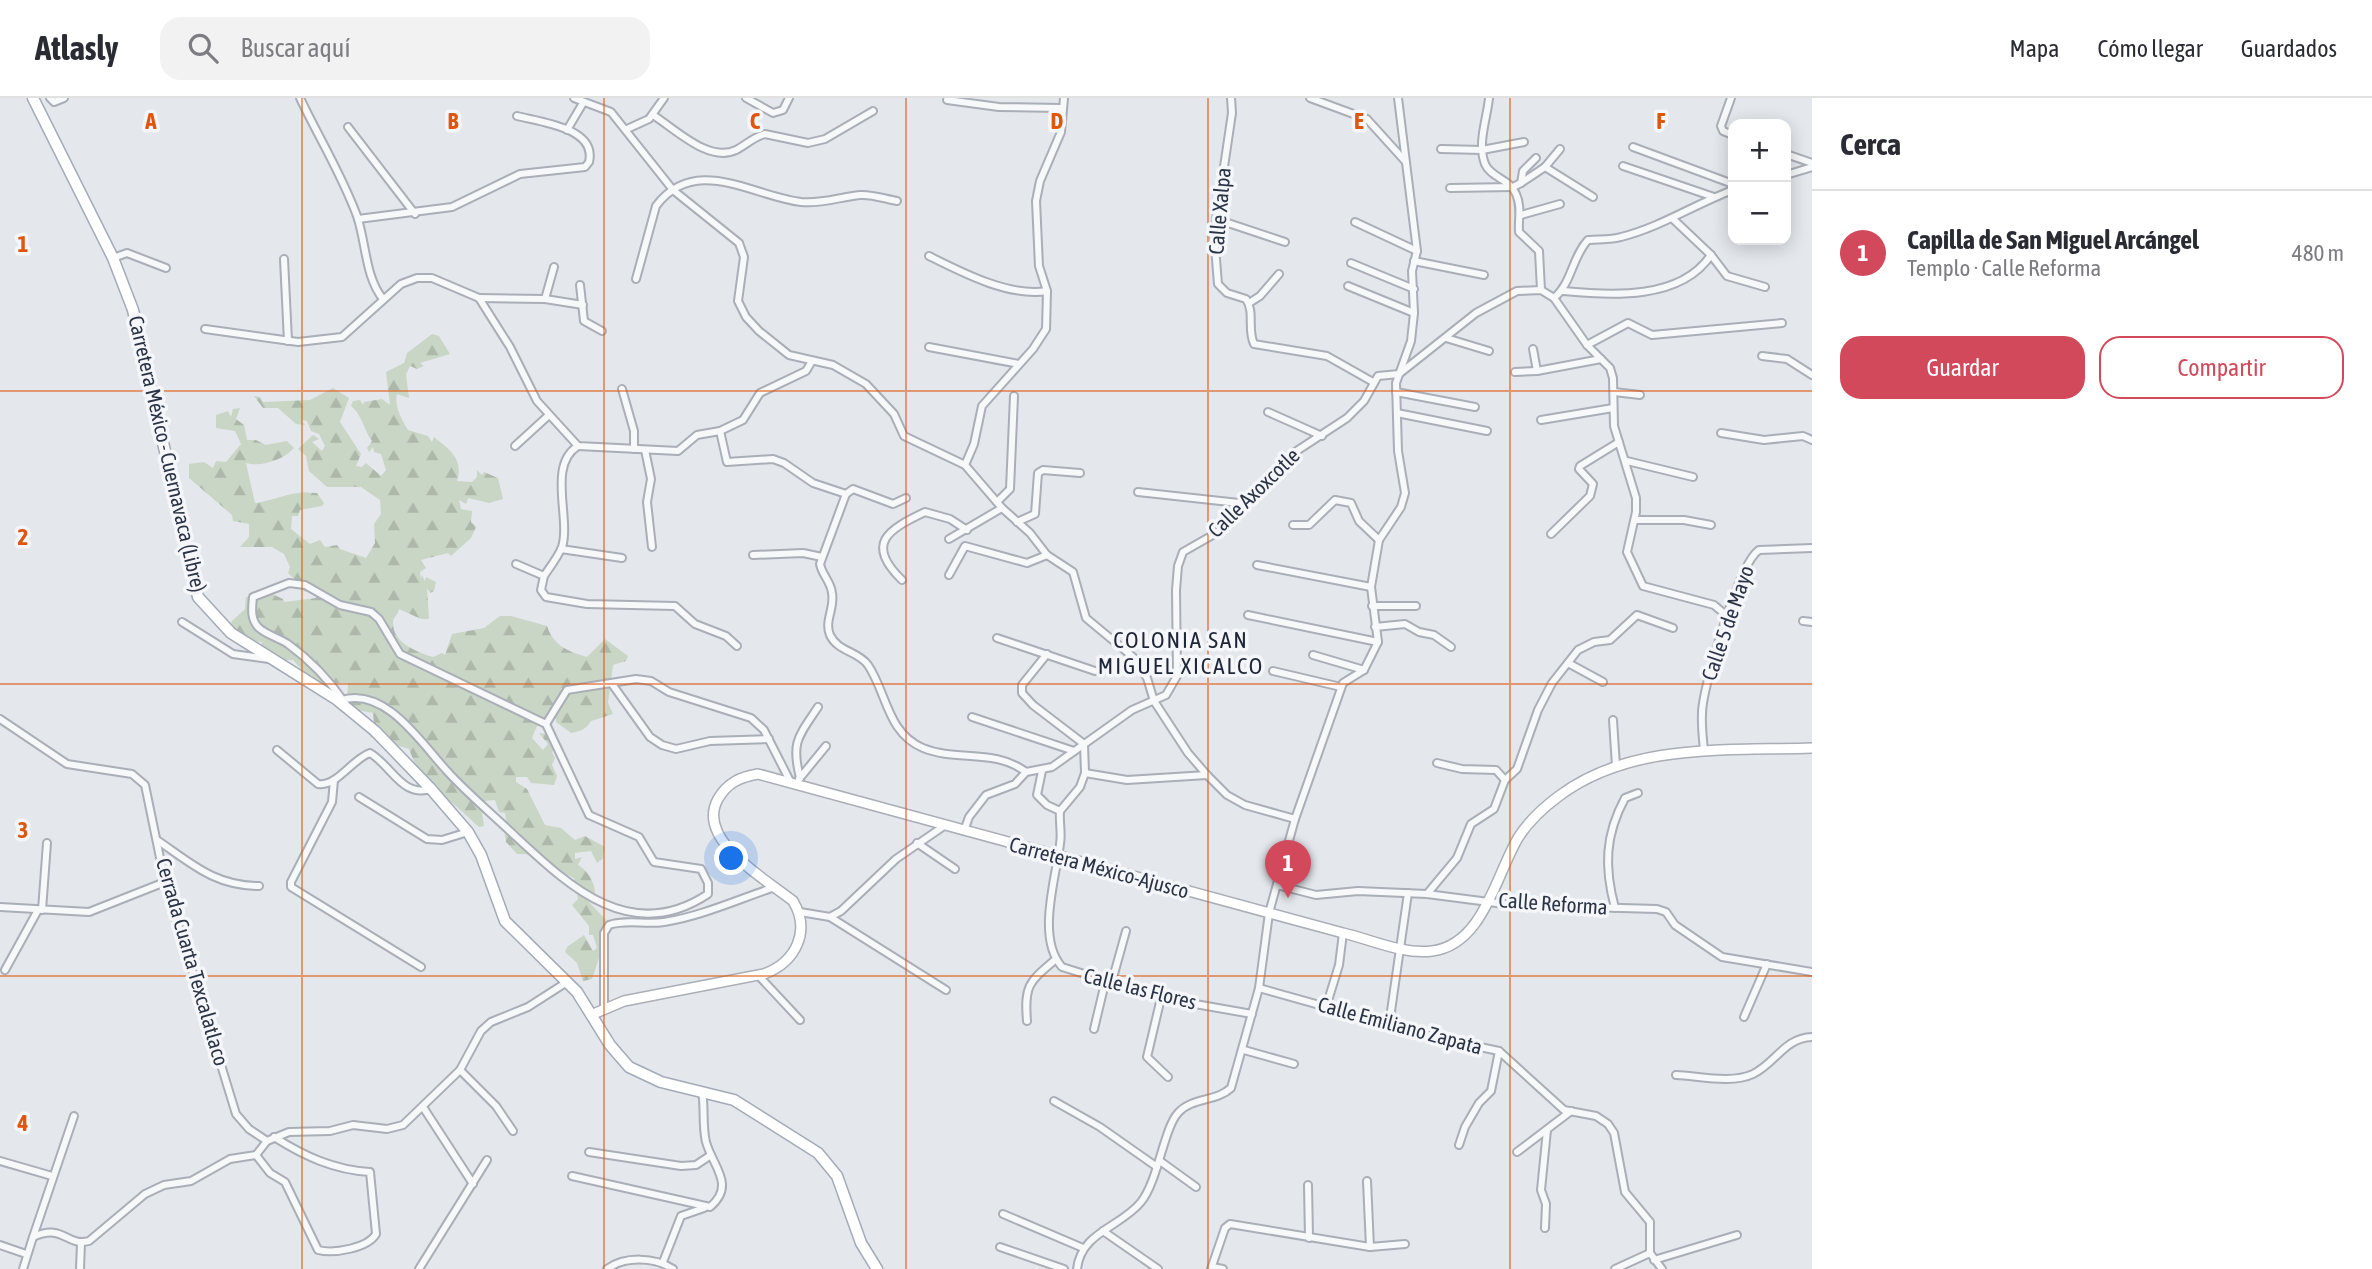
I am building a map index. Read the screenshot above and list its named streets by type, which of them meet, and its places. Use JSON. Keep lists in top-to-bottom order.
{
  "streets": {
    "main road": ["Carretera México - Cuernavaca (Libre)", "Carretera México-Ajusco"],
    "street": [
      "Calle Xalpa",
      "Calle Axoxcotle",
      "Calle 5 de Mayo",
      "Calle Reforma",
      "Cerrada Cuarta Texcalatlaco",
      "Calle las Flores",
      "Calle Emiliano Zapata"
    ]
  },
  "crossings": [
    ["Calle Axoxcotle", "Carretera México-Ajusco"],
    ["Calle 5 de Mayo", "Carretera México-Ajusco"],
    ["Carretera México-Ajusco", "Calle Reforma"],
    ["Carretera México-Ajusco", "Calle las Flores"]
  ],
  "districts": ["COLONIA SAN MIGUEL XICALCO"],
  "page": {
    "header": "Atlasly",
    "search": "Buscar aquí",
    "nav": ["Mapa", "Cómo llegar", "Guardados"],
    "heading": "Cerca",
    "map_buttons": ["+", "−"],
    "list": [
      {
        "mark": "1",
        "name": "Capilla de San Miguel Arcángel",
        "note": "Templo · Calle Reforma",
        "value": "480 m"
      }
    ],
    "buttons": ["Guardar", "Compartir"],
    "pins": "1"
  },
  "grid": {
    "columns": [
      "A",
      "B",
      "C",
      "D",
      "E",
      "F"
    ],
    "rows": [
      "1",
      "2",
      "3",
      "4"
    ]
  }
}
